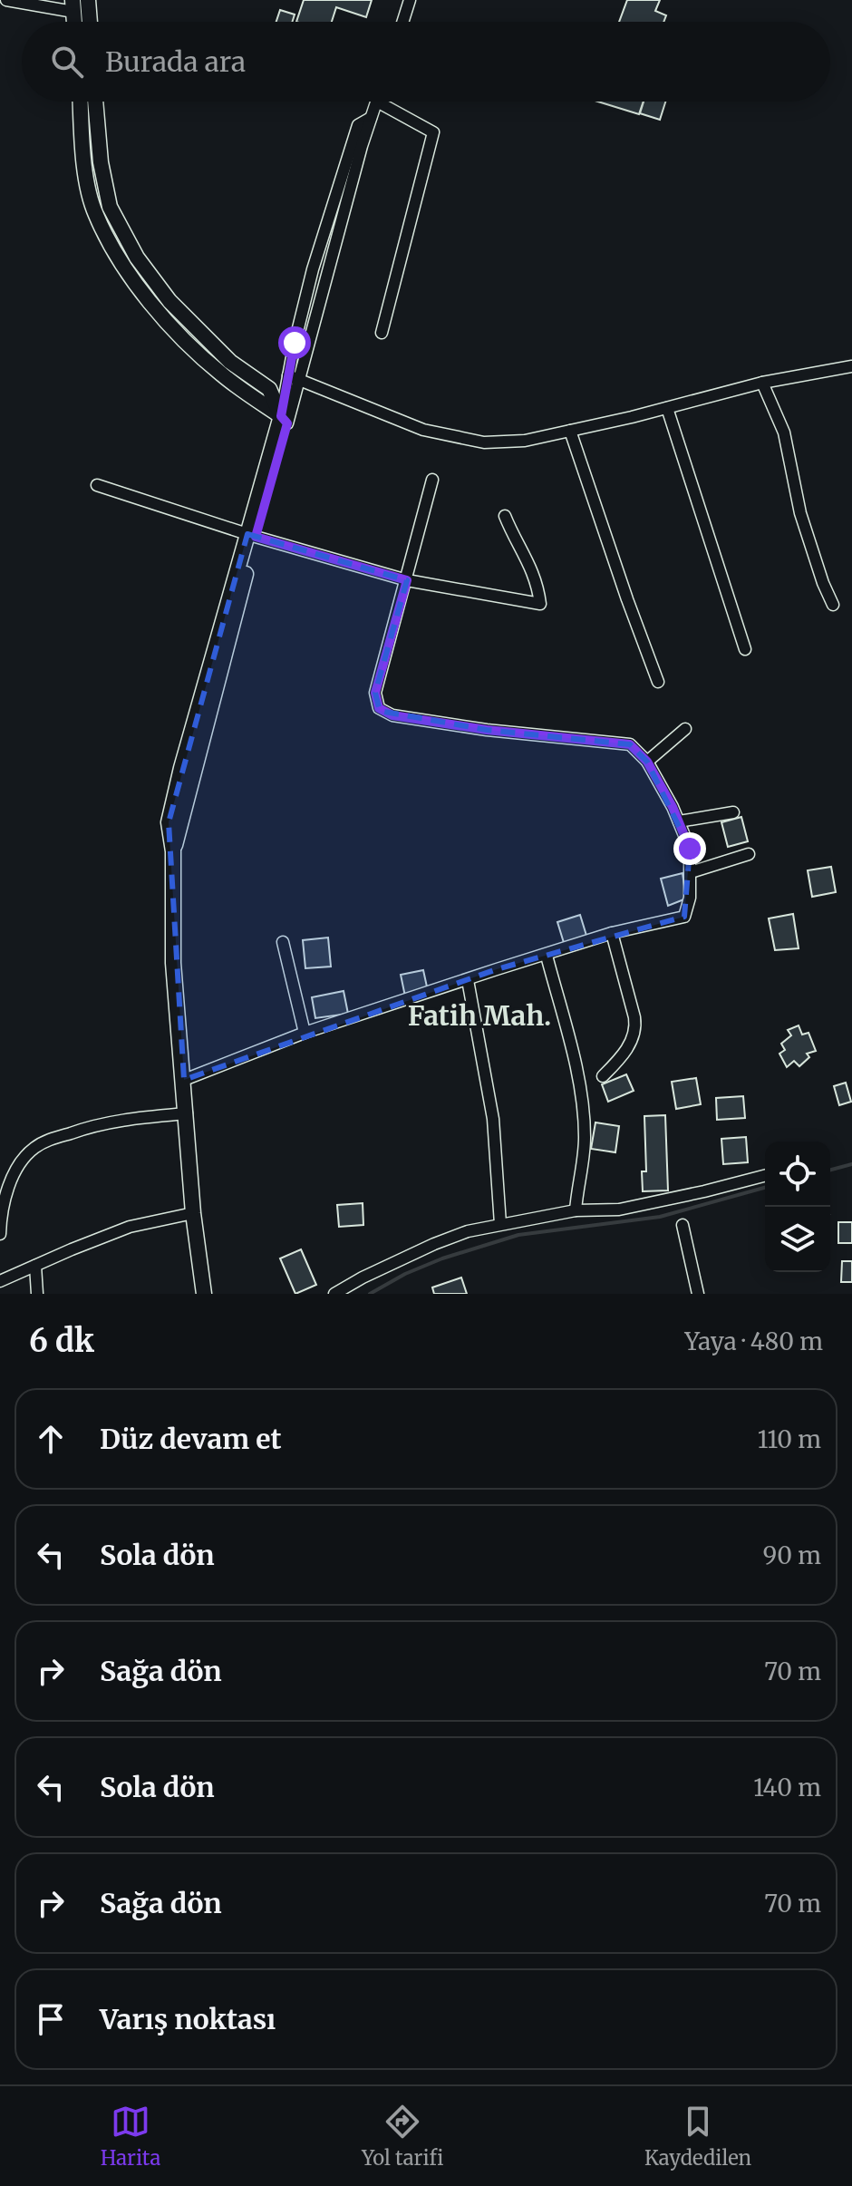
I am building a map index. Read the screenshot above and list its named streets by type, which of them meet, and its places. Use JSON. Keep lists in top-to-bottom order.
{
  "districts": ["Fatih Mah."],
  "page": {
    "search": "Burada ara",
    "heading": ["6 dk", "Yaya · 480 m"],
    "list": [
      ["Düz devam et", "110 m"],
      ["Sola dön", "90 m"],
      ["Sağa dön", "70 m"],
      ["Sola dön", "140 m"],
      ["Sağa dön", "70 m"],
      "Varış noktası"
    ],
    "nav": ["Harita", "Yol tarifi", "Kaydedilen"]
  }
}
